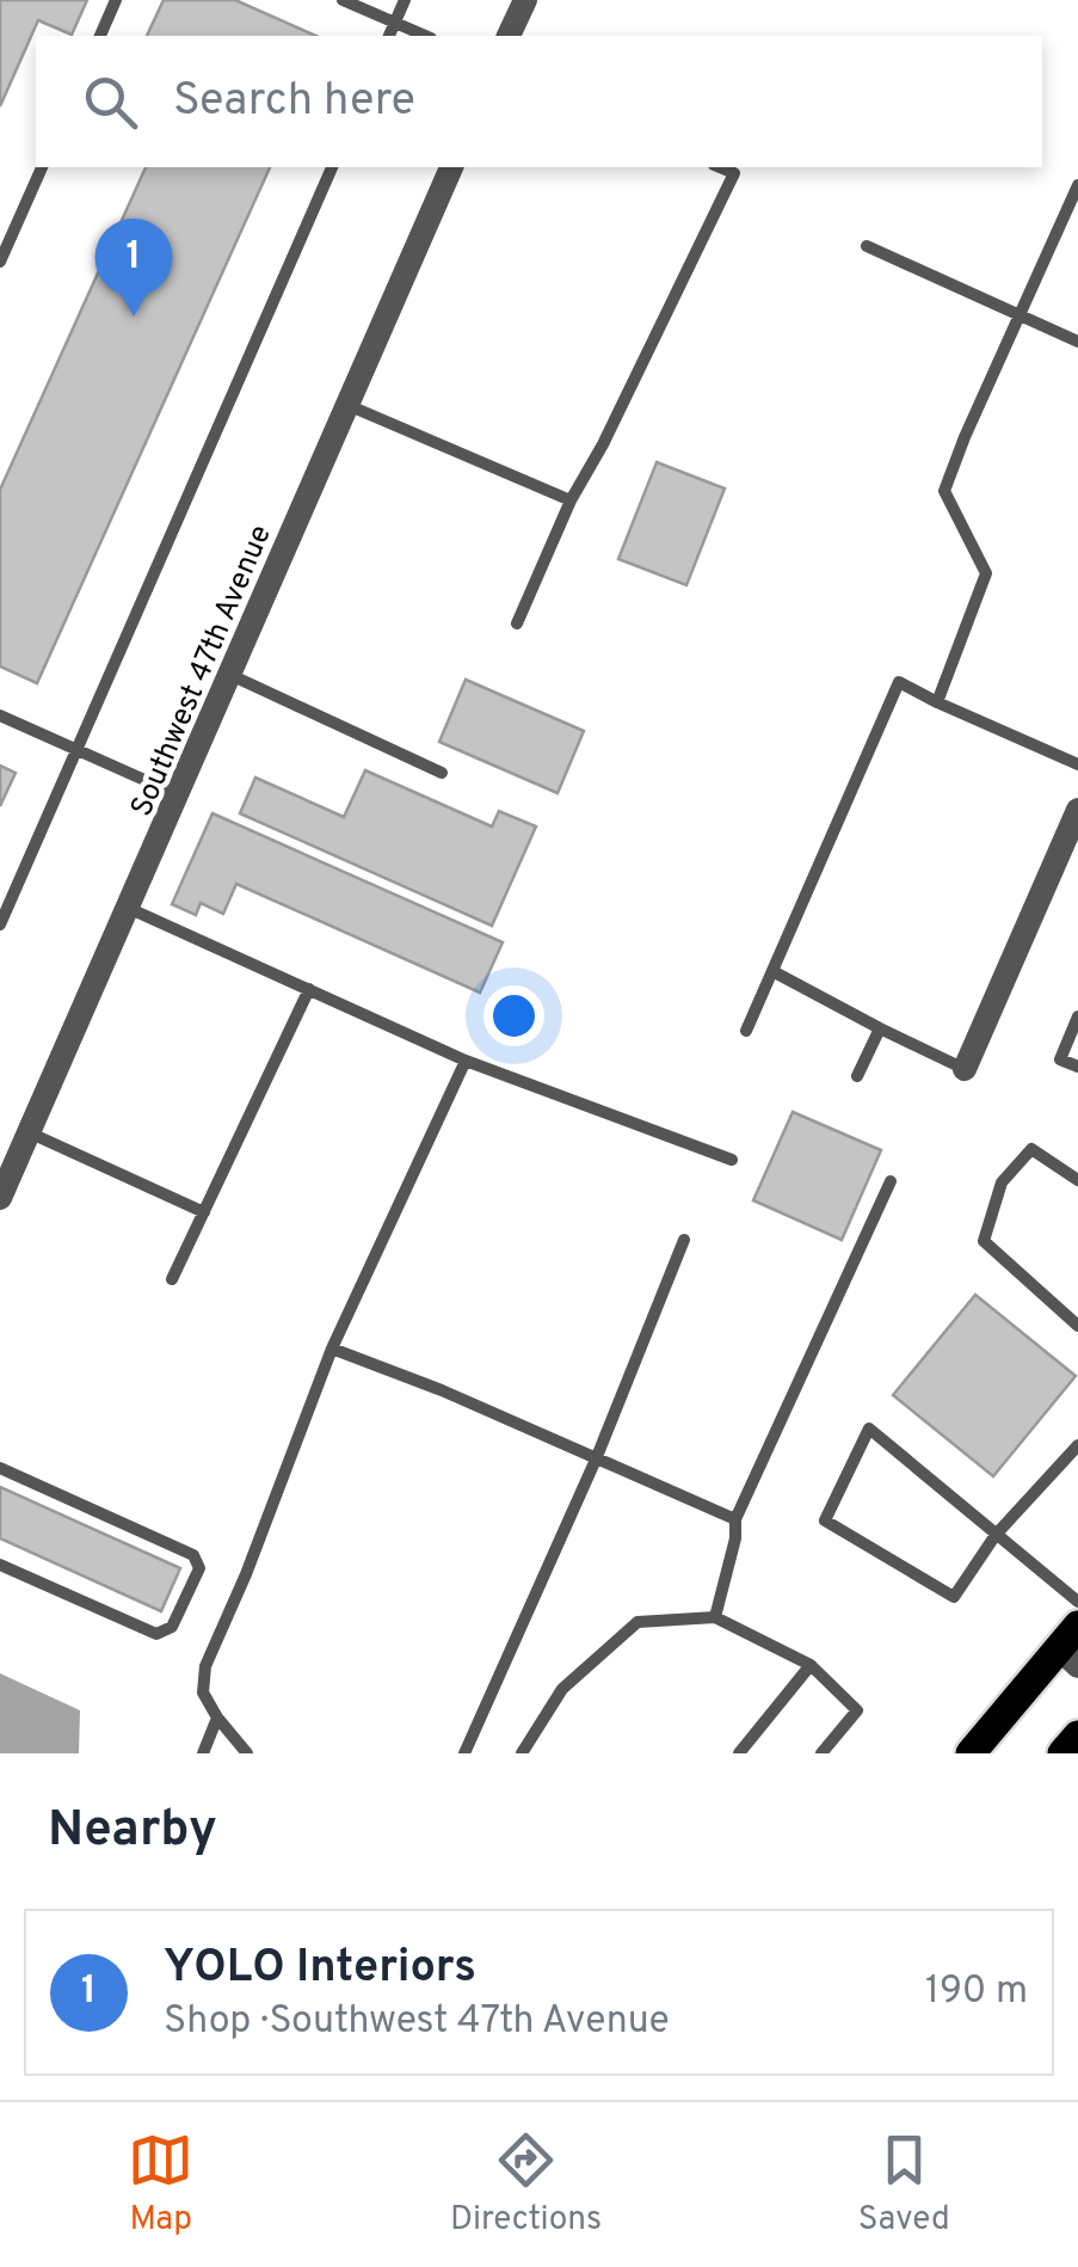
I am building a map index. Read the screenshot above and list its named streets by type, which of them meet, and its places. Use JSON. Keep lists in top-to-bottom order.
{
  "streets": {
    "street": ["Southwest 47th Avenue"]
  },
  "page": {
    "search": "Search here",
    "pins": "1",
    "heading": "Nearby",
    "list": [
      {
        "mark": "1",
        "name": "YOLO Interiors",
        "note": "Shop · Southwest 47th Avenue",
        "value": "190 m"
      }
    ],
    "nav": ["Map", "Directions", "Saved"]
  }
}
